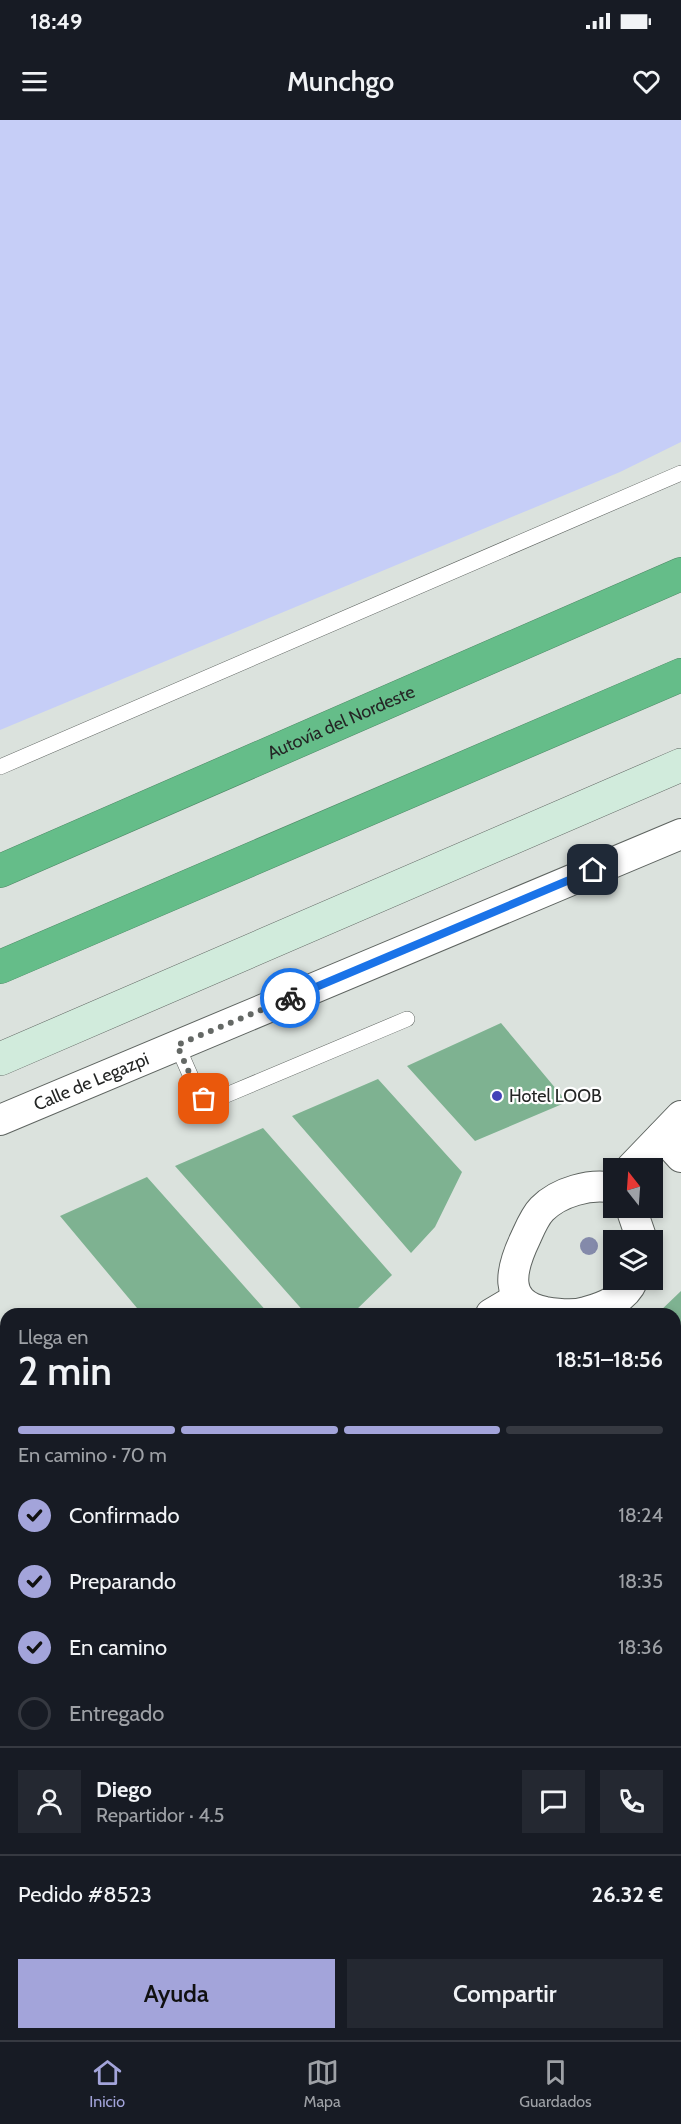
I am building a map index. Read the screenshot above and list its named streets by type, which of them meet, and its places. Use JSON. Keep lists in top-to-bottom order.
{
  "streets": {
    "highway": ["Autovía del Nordeste"],
    "street": ["Calle de Legazpi"]
  },
  "places": ["Hotel LOOB"],
  "north": "top",
  "page": {
    "status": "18:49",
    "header": "Munchgo",
    "heading": ["2 min", "Llega en", "18:51–18:56"],
    "panel": [
      "Diego",
      "Repartidor · 4.5",
      "Pedido #8523",
      "26.32 €"
    ],
    "bar": "En camino · 70 m",
    "list": [
      ["Confirmado", "18:24"],
      ["Preparando", "18:35"],
      ["En camino", "18:36"],
      "Entregado"
    ],
    "buttons": ["Ayuda", "Compartir"],
    "tabs": ["Inicio", "Mapa", "Guardados"]
  }
}
